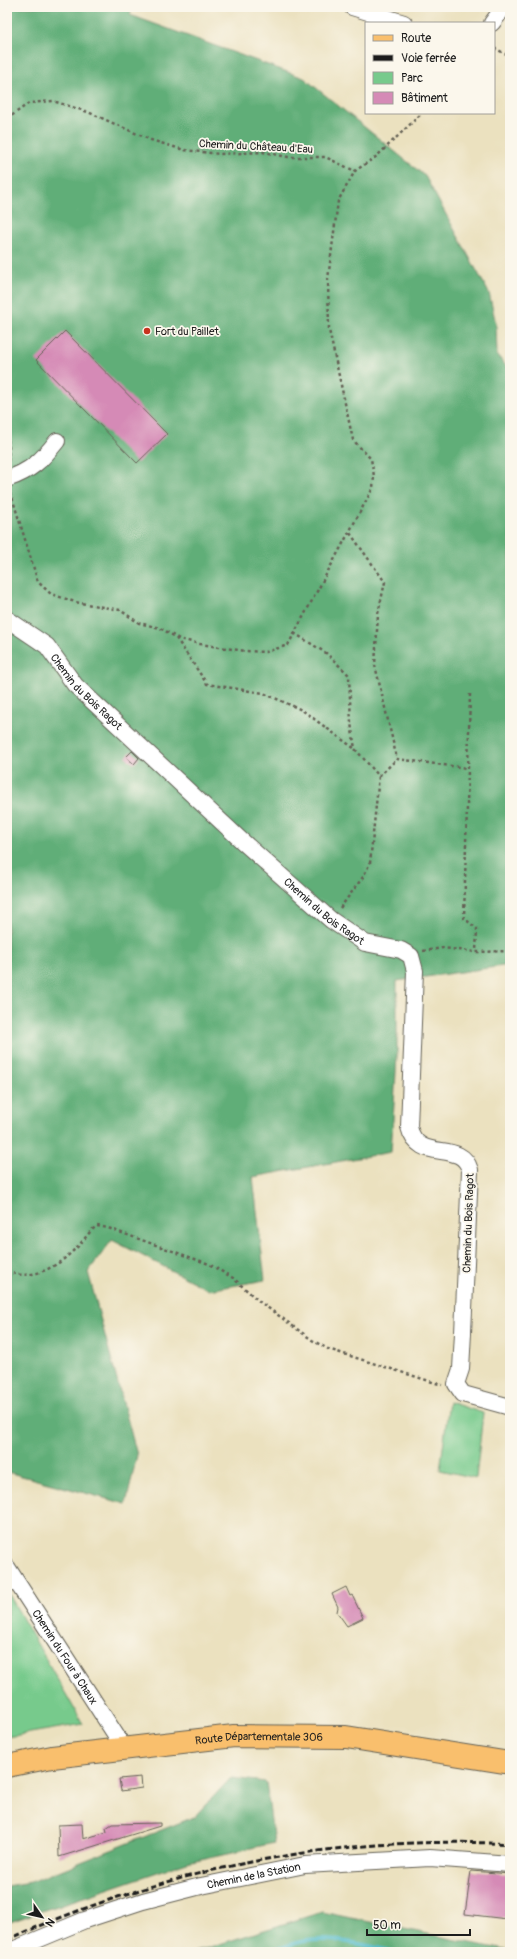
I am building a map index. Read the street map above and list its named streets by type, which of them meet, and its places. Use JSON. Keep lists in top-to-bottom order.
{
  "streets": {
    "main road": ["Route Départementale 306"],
    "street": ["Chemin du Bois Ragot", "Chemin du Four à Chaux", "Chemin de la Station"],
    "path": ["Chemin du Château d'Eau"]
  },
  "crossings": [
    ["Chemin du Four à Chaux", "Route Départementale 306"]
  ],
  "places": ["Fort du Paillet"],
  "legend": [
    "Route",
    "Voie ferrée",
    "Parc",
    "Bâtiment"
  ],
  "scale_bar": "50 m",
  "north": "bottom right"
}
